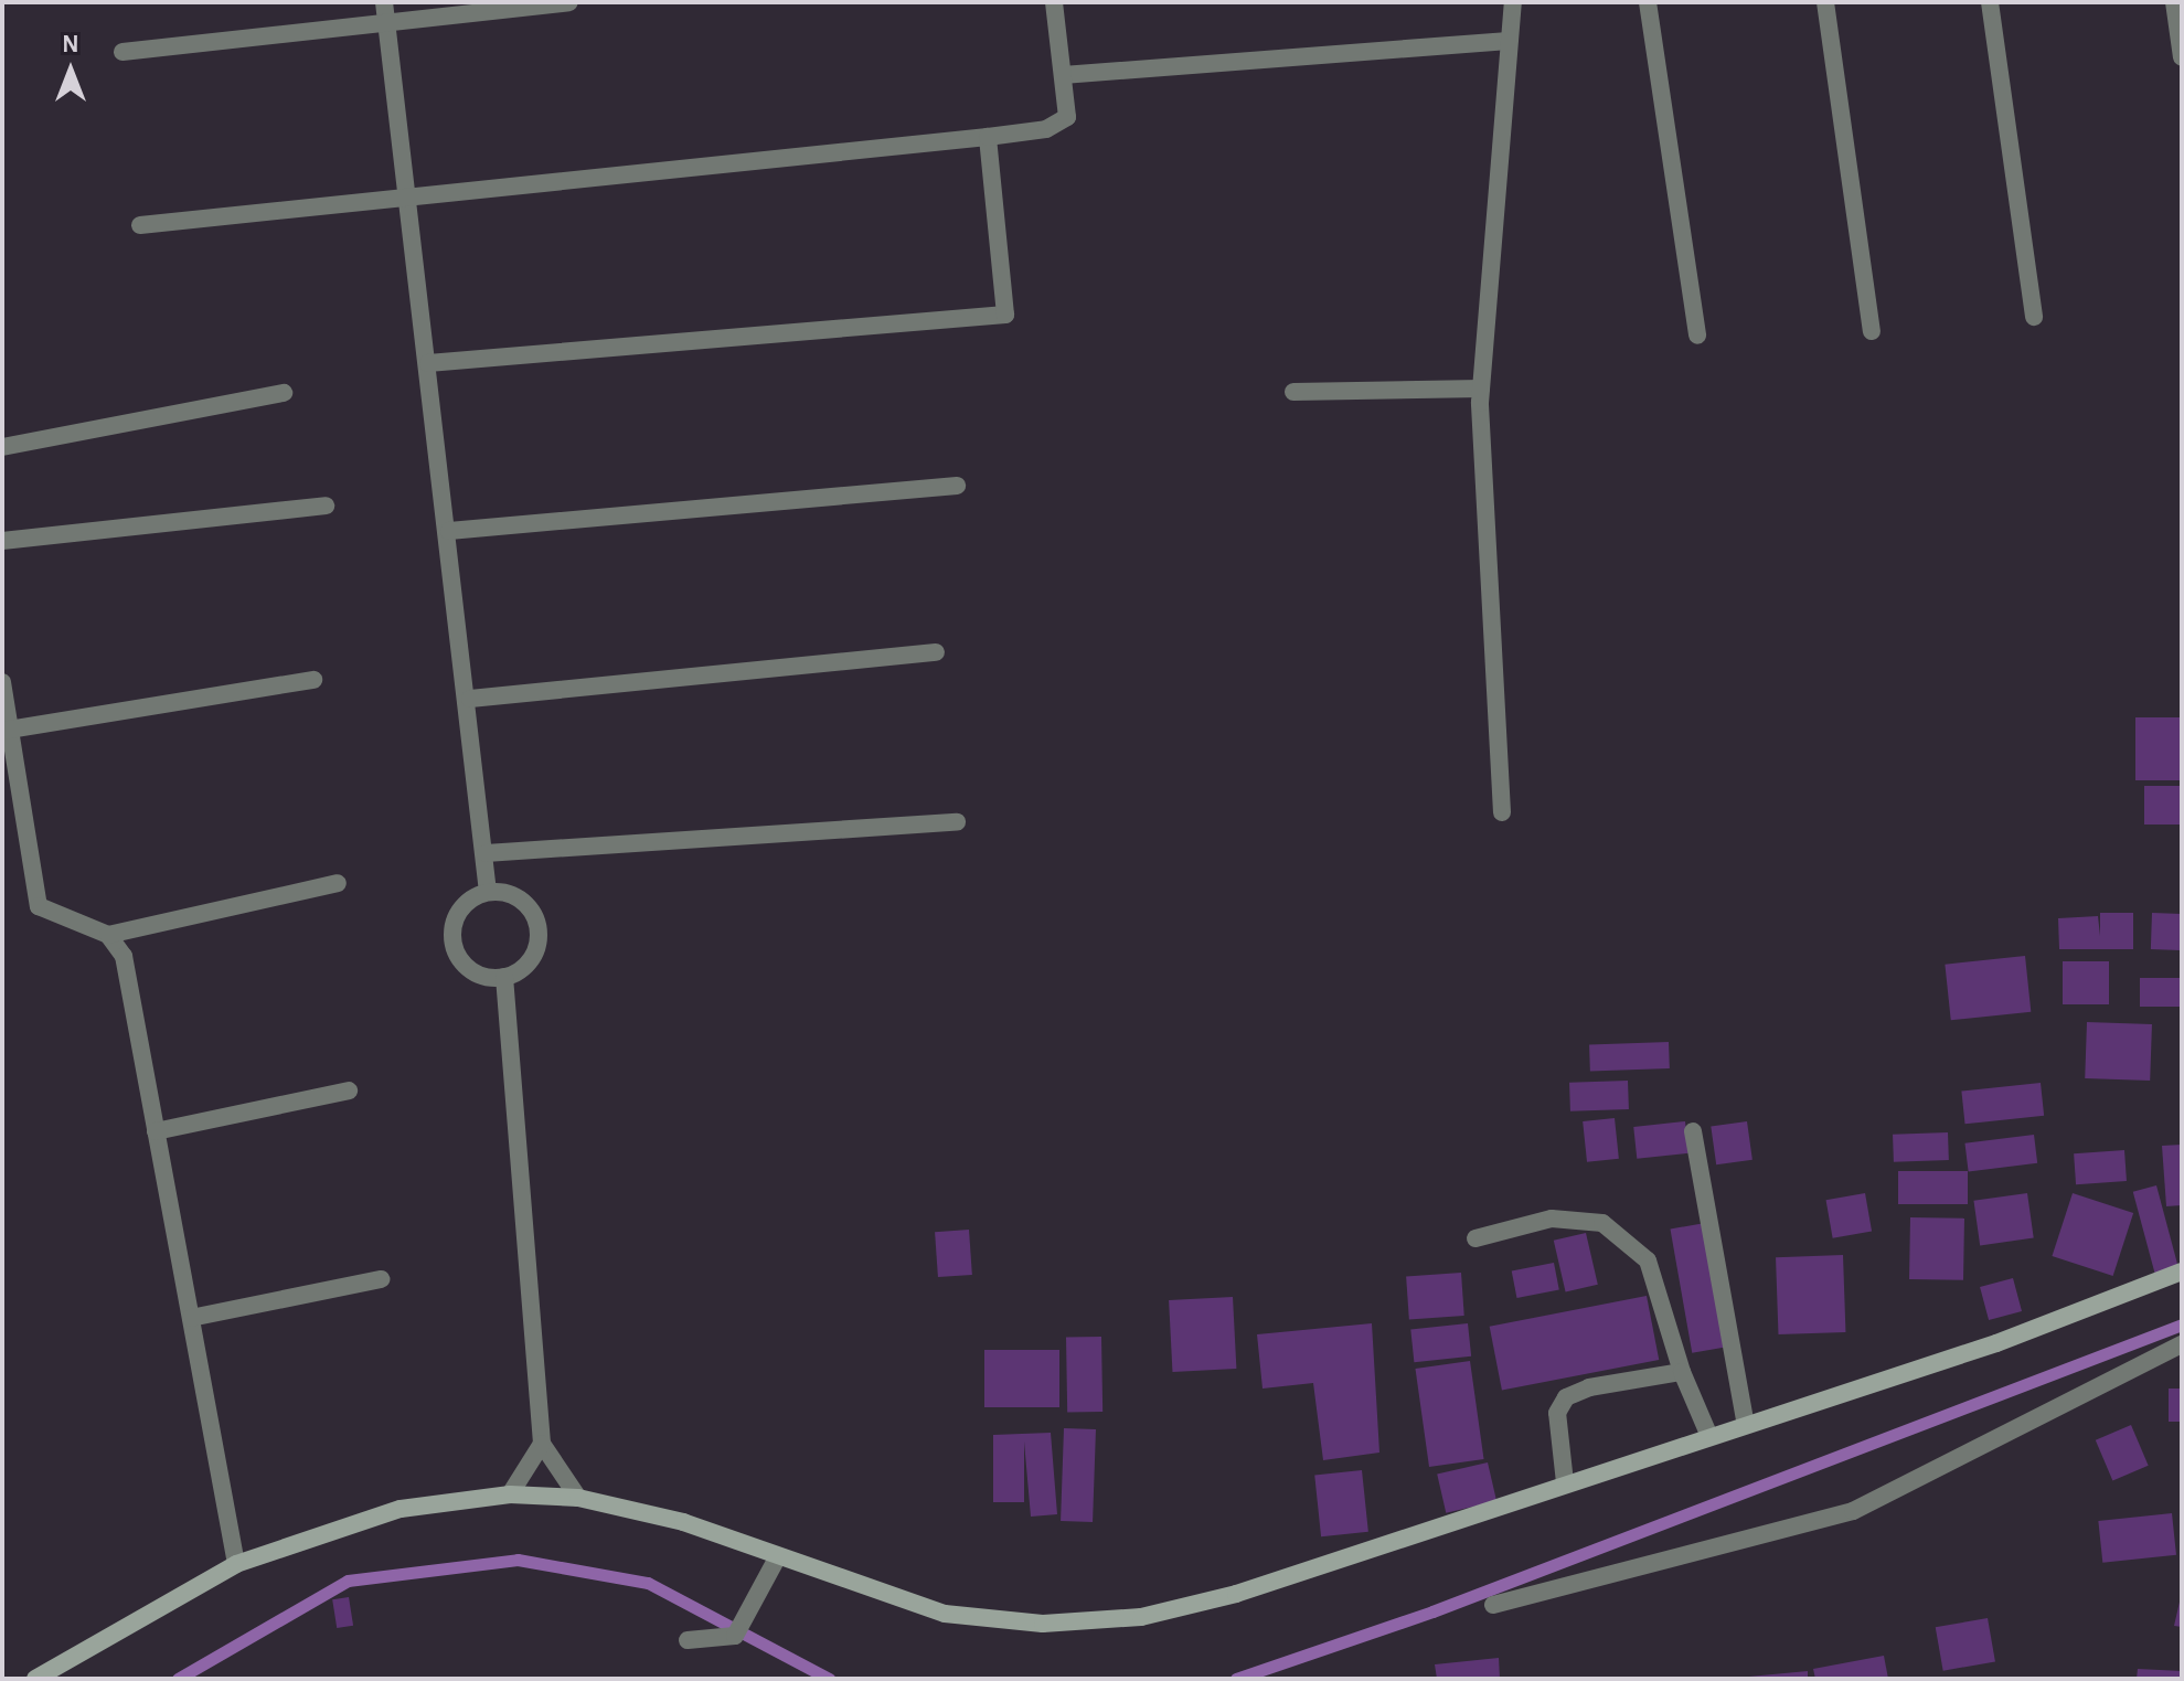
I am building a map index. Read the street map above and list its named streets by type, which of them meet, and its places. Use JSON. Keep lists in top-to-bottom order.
{
  "north": "top"
}
